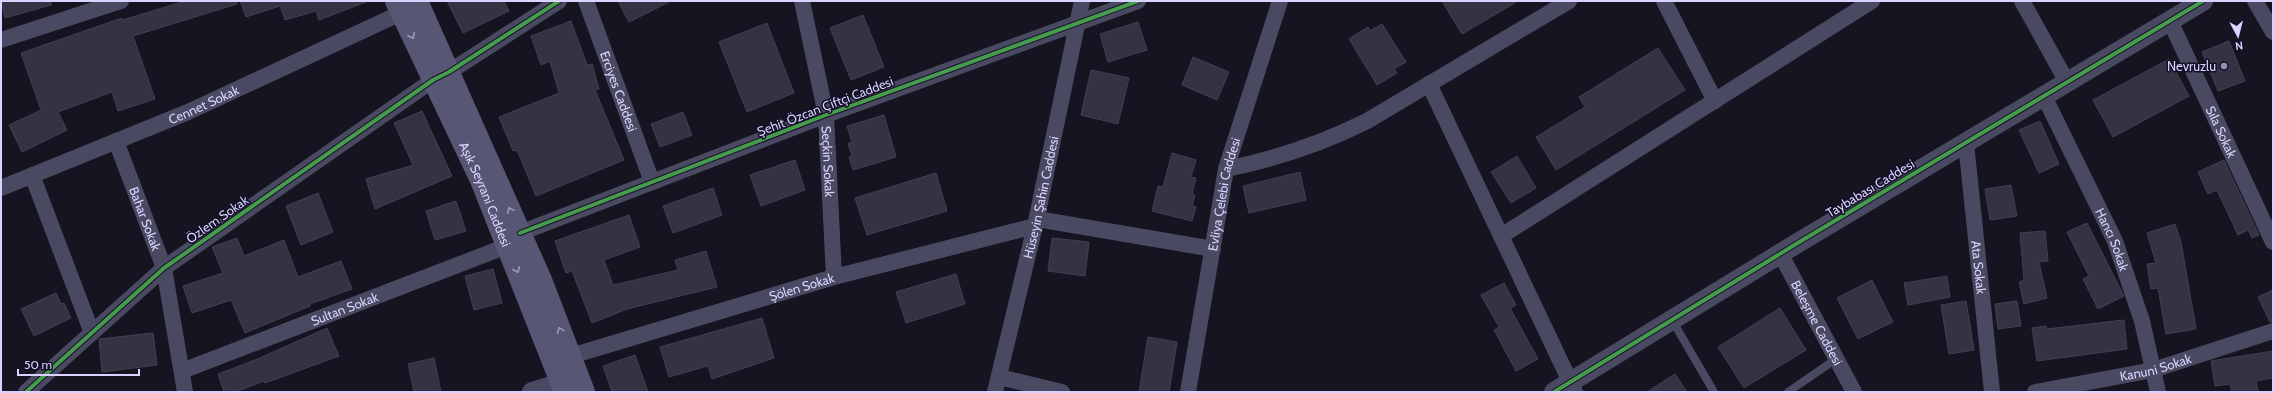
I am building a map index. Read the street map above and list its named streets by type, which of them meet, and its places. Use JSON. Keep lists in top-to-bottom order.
{
  "streets": {
    "main road": ["Aşık Seyrani Caddesi"],
    "street": [
      "Erciyes Caddesi",
      "Cennet Sokak",
      "Şehit Özcan Çiftçi Caddesi",
      "Sıla Sokak",
      "Seçkin Sokak",
      "Taybabası Caddesi",
      "Evliya Çelebi Caddesi",
      "Hüseyin Şahin Caddesi",
      "Bahar Sokak",
      "Özlem Sokak",
      "Hancı Sokak",
      "Ata Sokak",
      "Şölen Sokak",
      "Sultan Sokak",
      "Beleşme Caddesi",
      "Kanuni Sokak"
    ]
  },
  "crossings": [
    ["Erciyes Caddesi", "Şehit Özcan Çiftçi Caddesi"],
    ["Cennet Sokak", "Aşık Seyrani Caddesi"],
    ["Cennet Sokak", "Bahar Sokak"],
    ["Şehit Özcan Çiftçi Caddesi", "Seçkin Sokak"],
    ["Şehit Özcan Çiftçi Caddesi", "Aşık Seyrani Caddesi"],
    ["Şehit Özcan Çiftçi Caddesi", "Hüseyin Şahin Caddesi"],
    ["Şehit Özcan Çiftçi Caddesi", "Sultan Sokak"],
    ["Sıla Sokak", "Taybabası Caddesi"],
    ["Seçkin Sokak", "Şölen Sokak"],
    ["Taybabası Caddesi", "Hancı Sokak"],
    ["Taybabası Caddesi", "Ata Sokak"],
    ["Taybabası Caddesi", "Beleşme Caddesi"],
    ["Aşık Seyrani Caddesi", "Özlem Sokak"],
    ["Aşık Seyrani Caddesi", "Şölen Sokak"],
    ["Aşık Seyrani Caddesi", "Sultan Sokak"],
    ["Hüseyin Şahin Caddesi", "Şölen Sokak"],
    ["Bahar Sokak", "Özlem Sokak"],
    ["Bahar Sokak", "Sultan Sokak"],
    ["Hancı Sokak", "Kanuni Sokak"]
  ],
  "places": ["Nevruzlu"],
  "scale_bar": "50 m",
  "north": "bottom"
}
